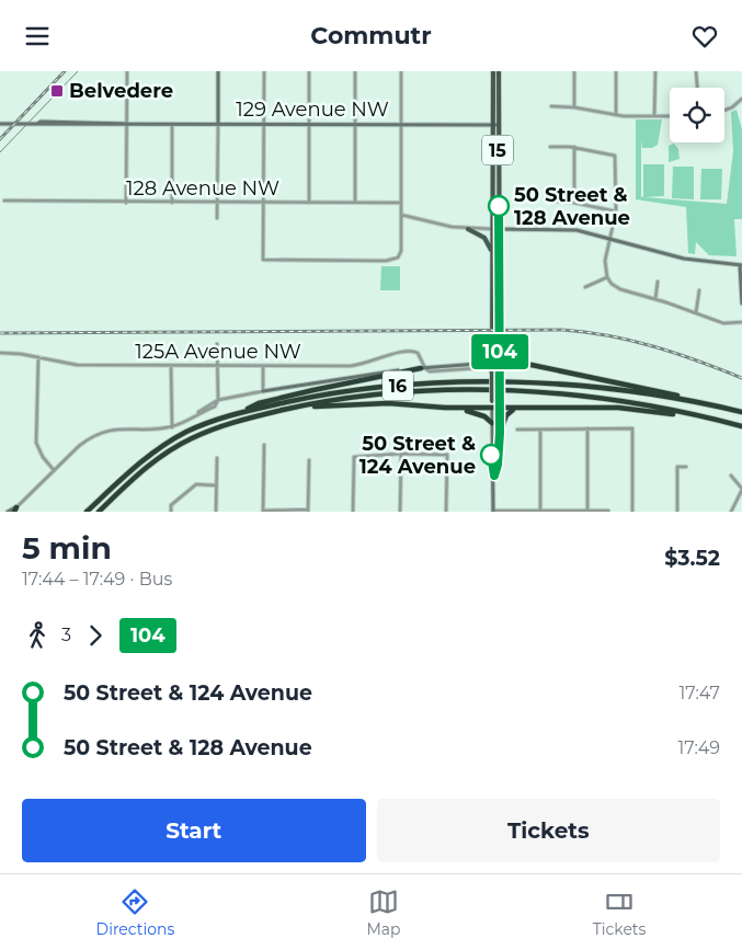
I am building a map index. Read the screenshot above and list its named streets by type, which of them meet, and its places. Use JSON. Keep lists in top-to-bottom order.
{
  "streets": {
    "highway": ["16"],
    "main road": ["15"],
    "street": ["129 Avenue NW", "128 Avenue NW", "125A Avenue NW"]
  },
  "crossings": [
    ["129 Avenue NW", "15"]
  ],
  "places": {
    "transit": ["Belvedere"],
    "other": ["50 Street & 128 Avenue", "50 Street & 124 Avenue"]
  },
  "lines": ["bus line 104"],
  "page": {
    "header": "Commutr",
    "on_map": "104",
    "heading": ["5 min", "17:44 – 17:49 · Bus", "$3.52"],
    "legs": ["3", "104"],
    "list": [
      {
        "name": "50 Street & 124 Avenue",
        "value": "17:47"
      },
      {
        "name": "50 Street & 128 Avenue",
        "value": "17:49"
      }
    ],
    "buttons": ["Start", "Tickets"],
    "tabs": ["Directions", "Map", "Tickets"]
  }
}
